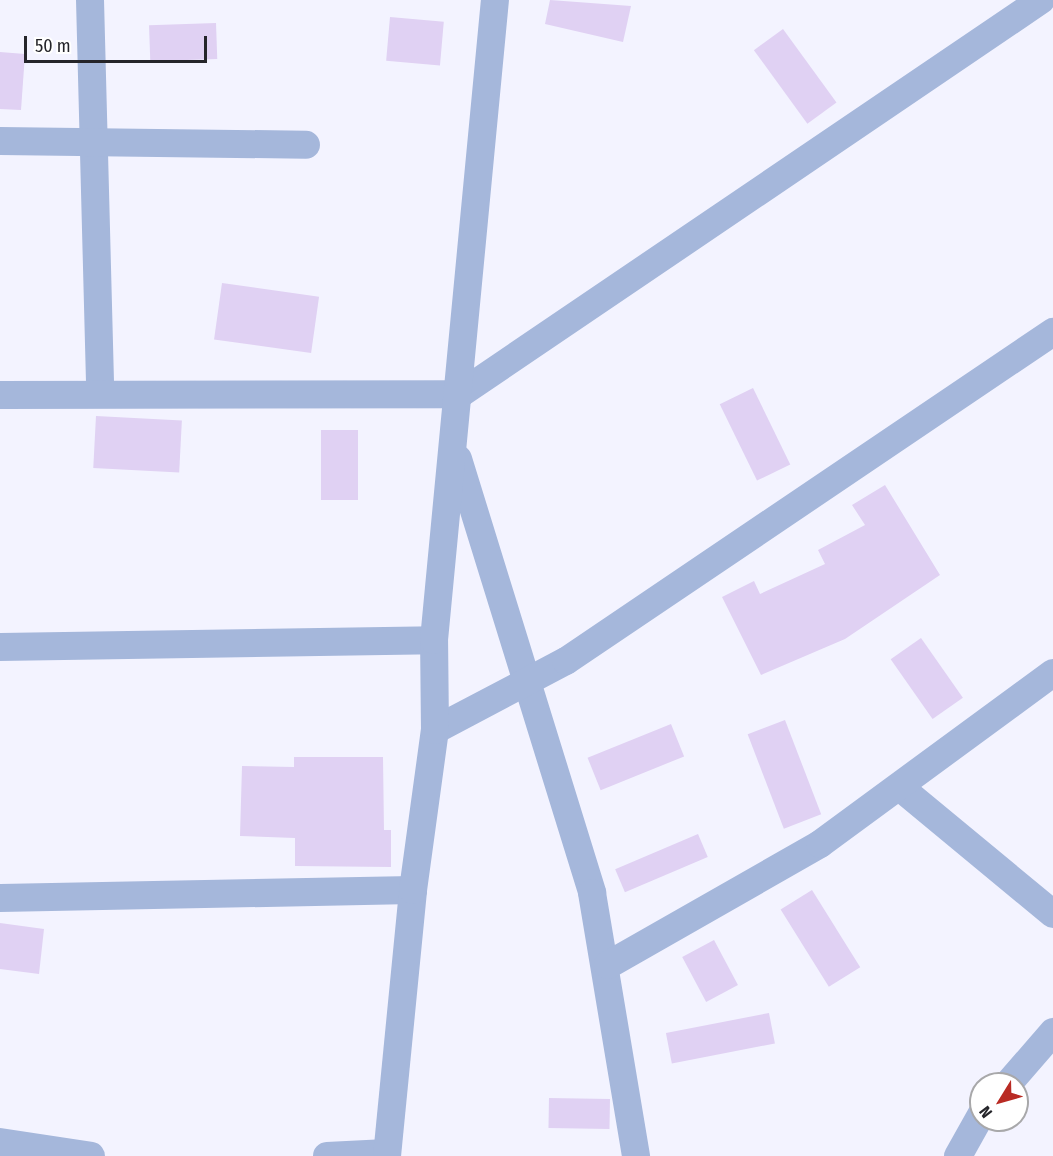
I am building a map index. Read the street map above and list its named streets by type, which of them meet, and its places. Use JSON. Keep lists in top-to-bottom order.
{
  "scale_bar": "50 m",
  "north": "bottom left"
}
